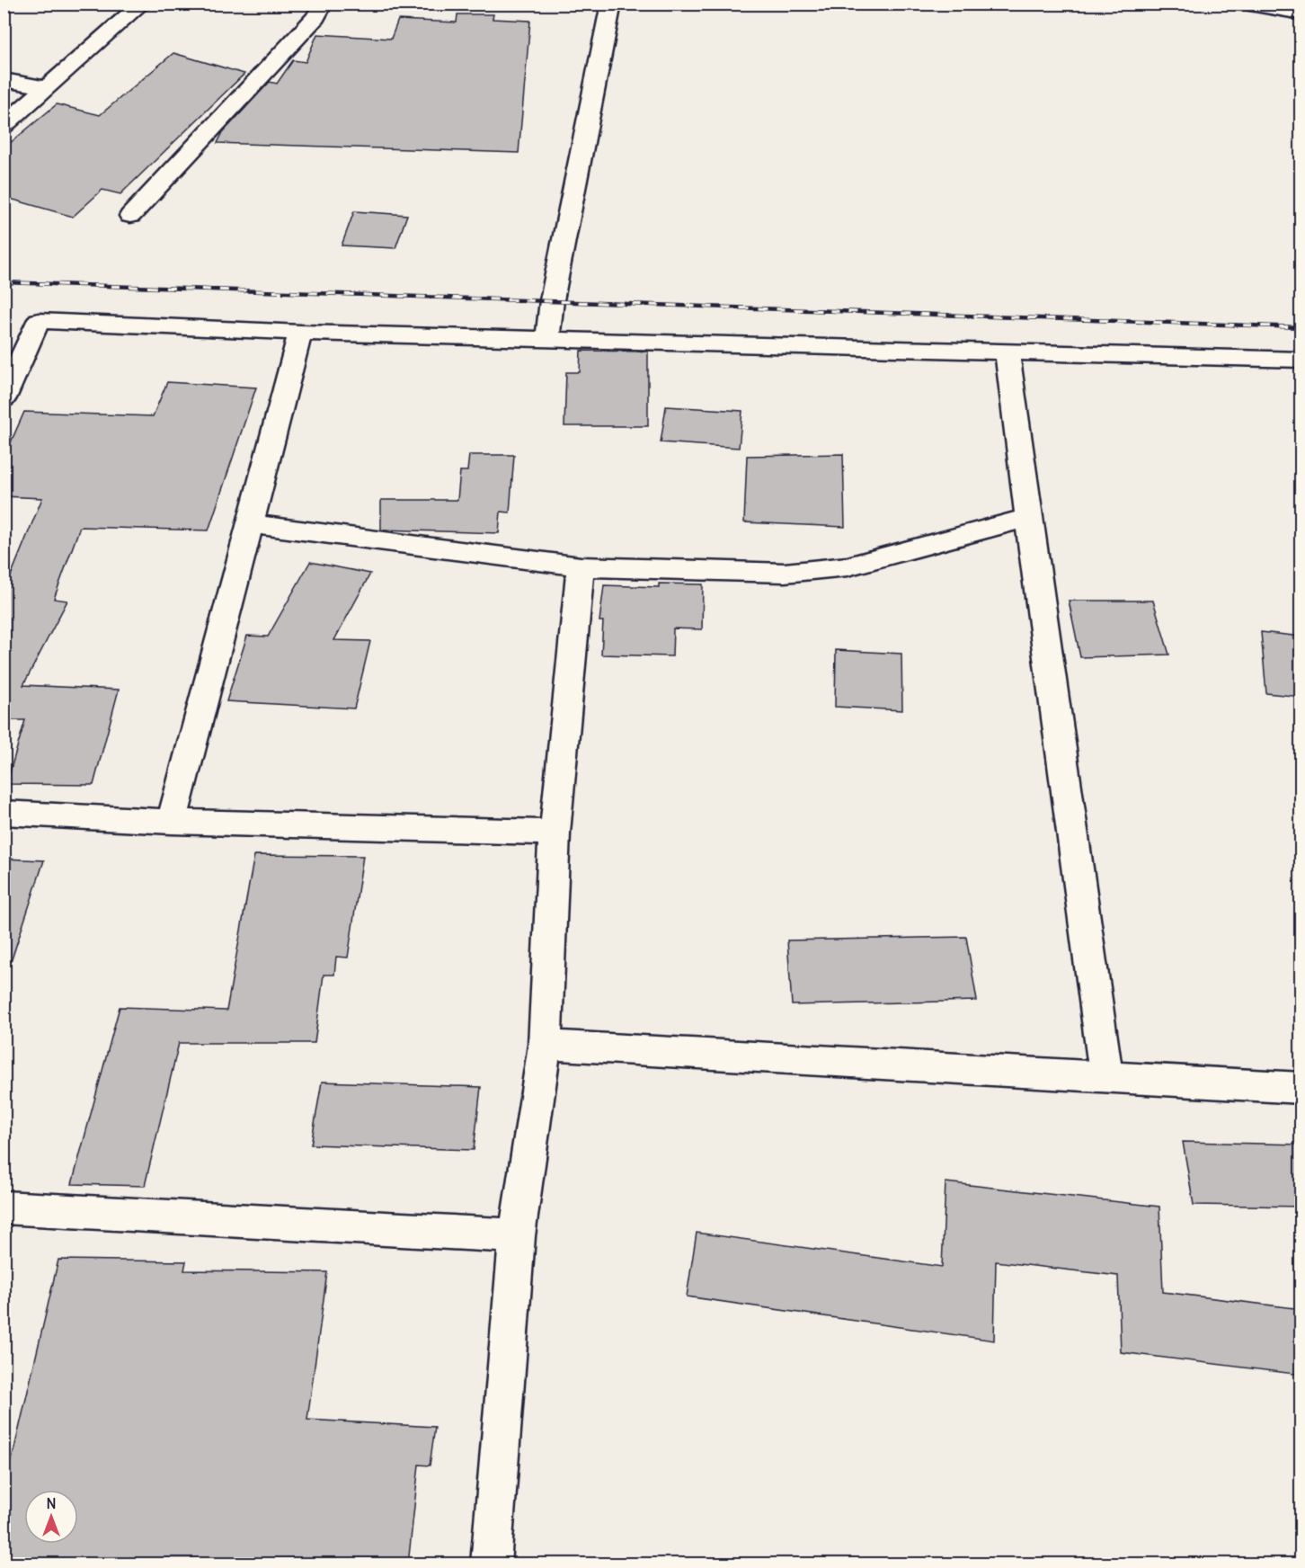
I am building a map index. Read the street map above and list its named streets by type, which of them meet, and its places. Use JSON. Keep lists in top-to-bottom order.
{
  "north": "top"
}
